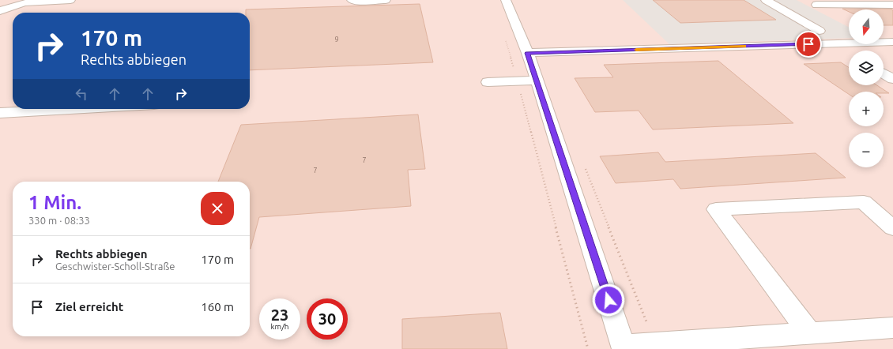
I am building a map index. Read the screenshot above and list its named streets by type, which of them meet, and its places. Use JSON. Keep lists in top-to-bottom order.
{
  "house_numbers": ["9", "7", "7"],
  "north": "bottom",
  "page": {
    "map_buttons": ["+", "−"],
    "turn": ["170 m", "Rechts abbiegen"],
    "heading": ["1 Min.", "330 m · 08:33"],
    "list": [
      {
        "name": "Rechts abbiegen",
        "note": "Geschwister-Scholl-Straße",
        "value": "170 m"
      },
      {
        "name": "Ziel erreicht",
        "value": "160 m"
      }
    ],
    "speed": "23 km/h",
    "limit": "30"
  }
}
